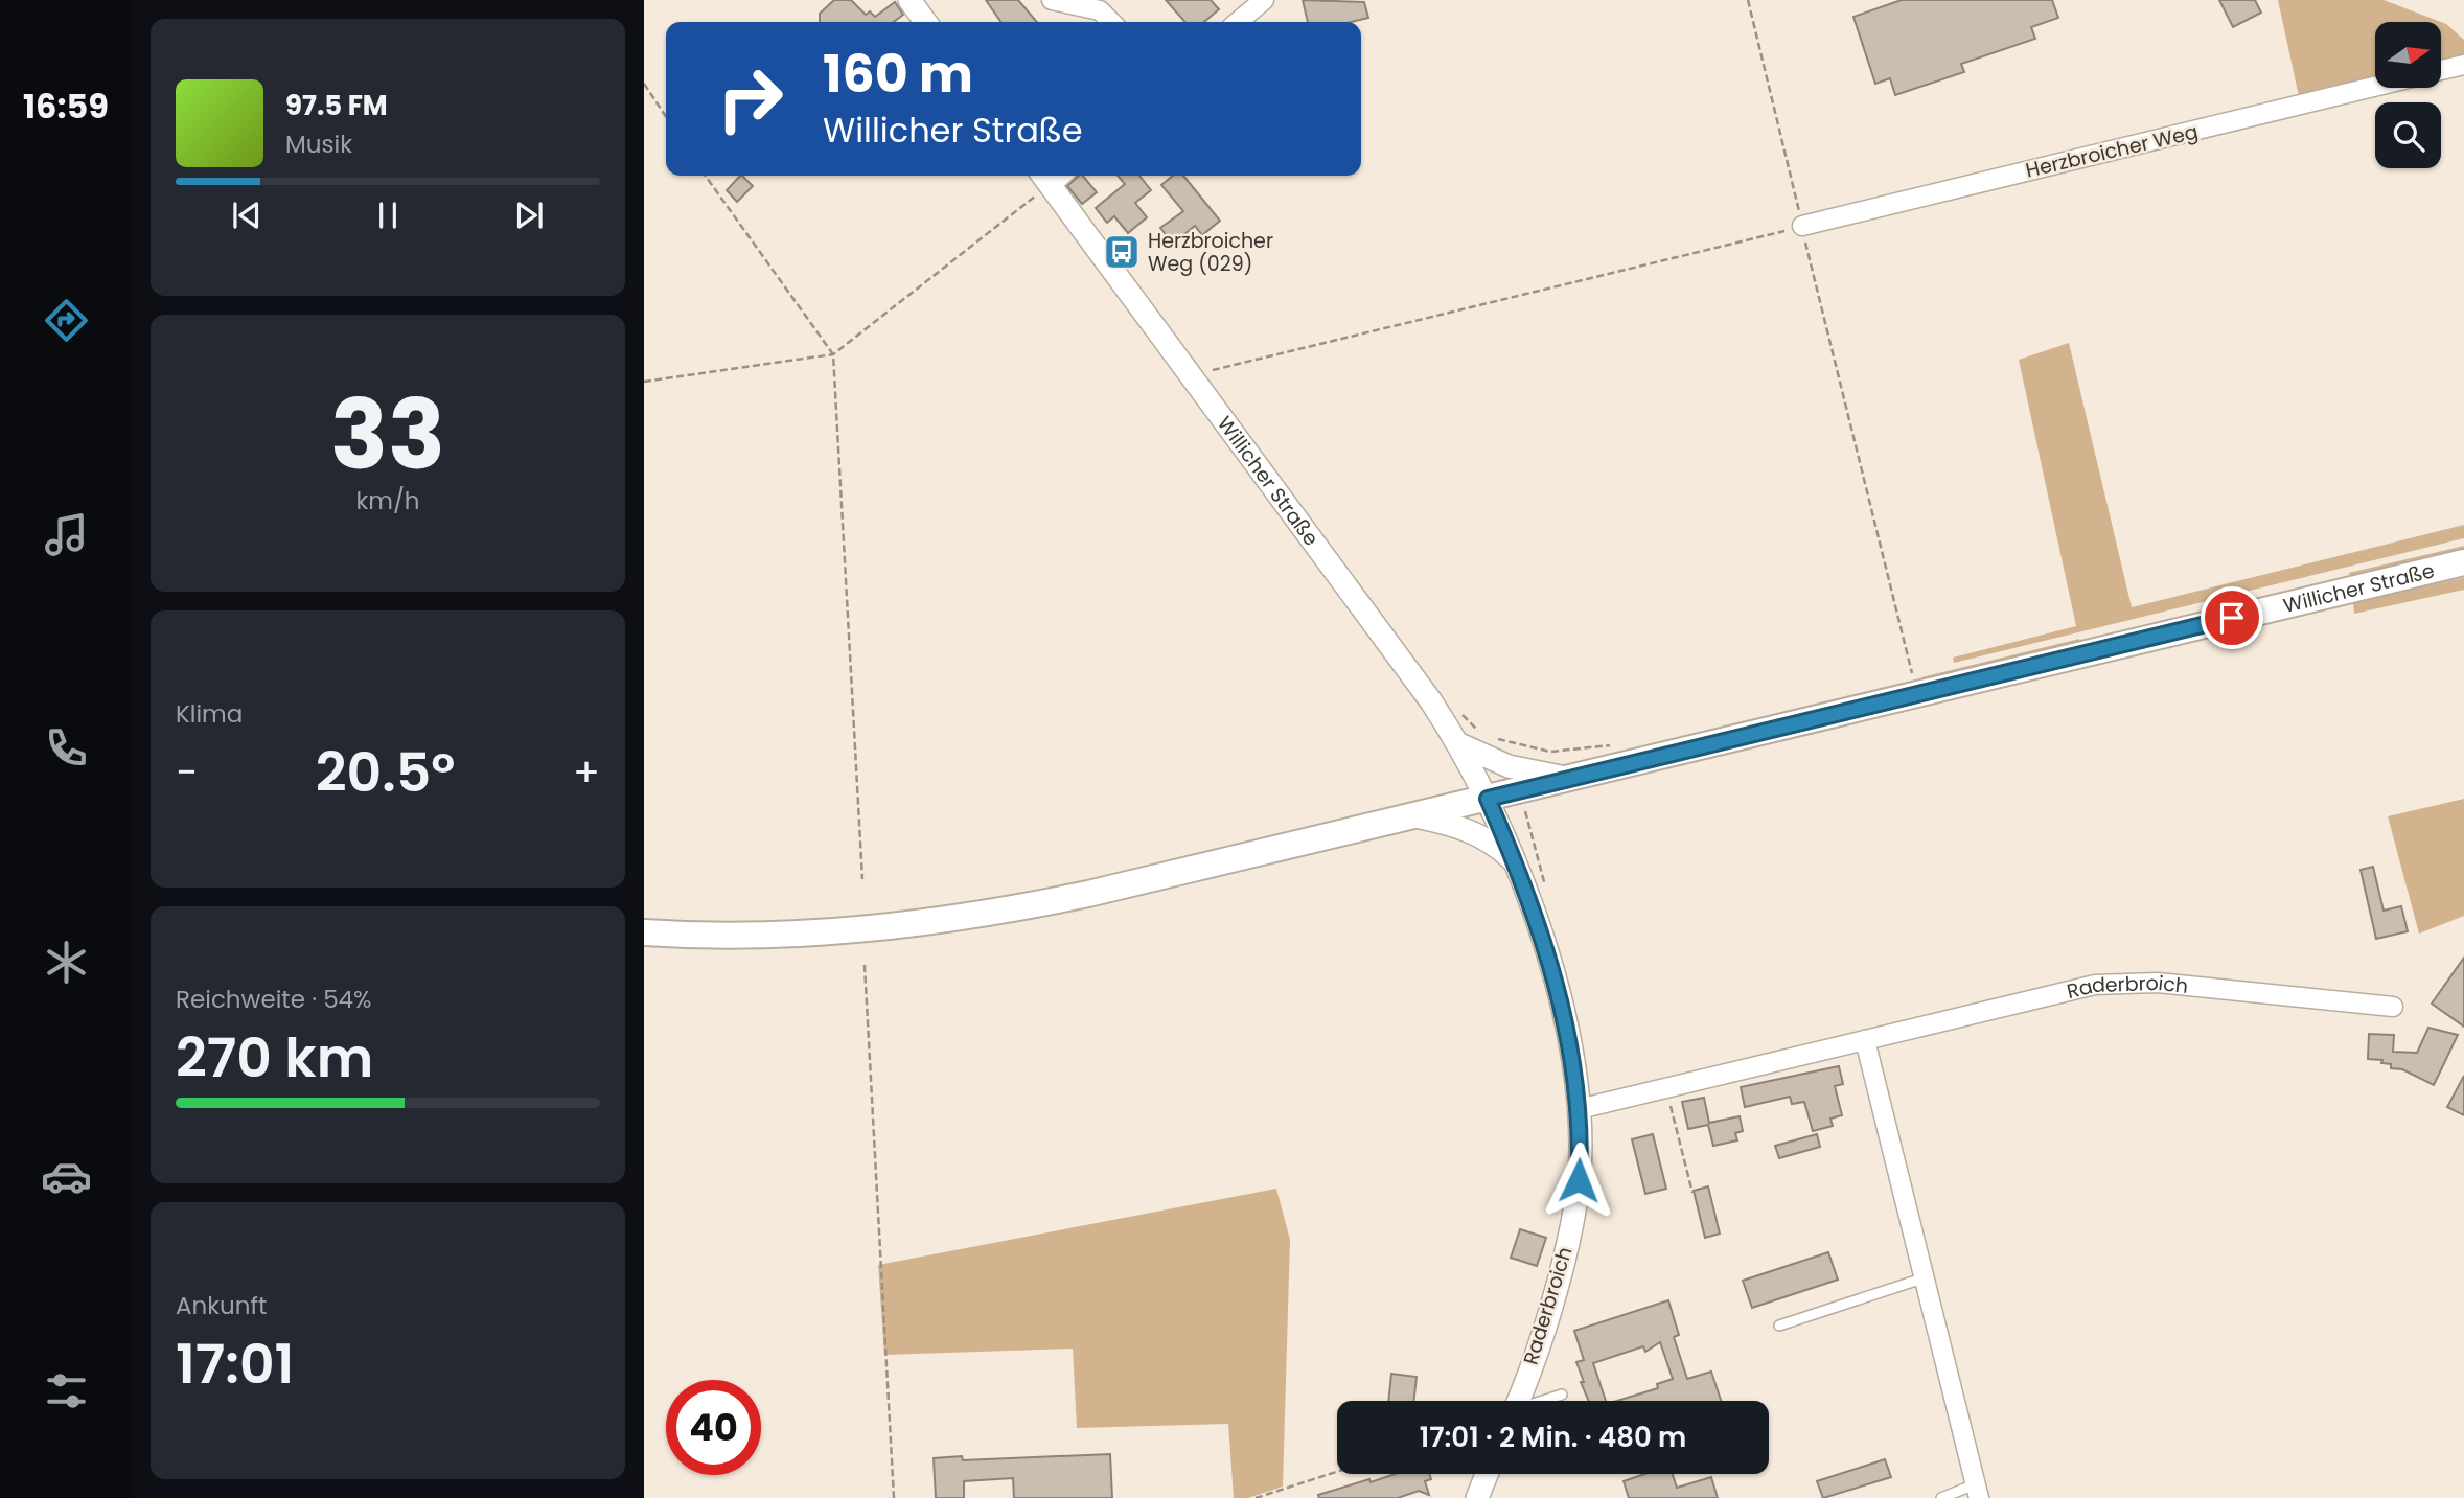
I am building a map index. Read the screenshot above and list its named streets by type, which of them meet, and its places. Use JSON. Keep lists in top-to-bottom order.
{
  "streets": {
    "main road": ["Willicher Straße"],
    "street": ["Herzbroicher Weg", "Raderbroich"]
  },
  "crossings": [
    ["Willicher Straße", "Raderbroich"]
  ],
  "places": {
    "bus stop": ["Herzbroicher Weg (029)"]
  },
  "north": "right",
  "page": {
    "tabs": "16:59",
    "turn": ["160 m", "Willicher Straße"],
    "song": ["97.5 FM", "Musik"],
    "tile": [
      ["33", "km/h"],
      "Klima",
      ["Reichweite · 54%", "270 km"],
      ["Ankunft", "17:01"]
    ],
    "heat": ["−", "20.5°", "+"],
    "limit": "40",
    "trip": "17:01 · 2 Min. · 480 m"
  }
}
